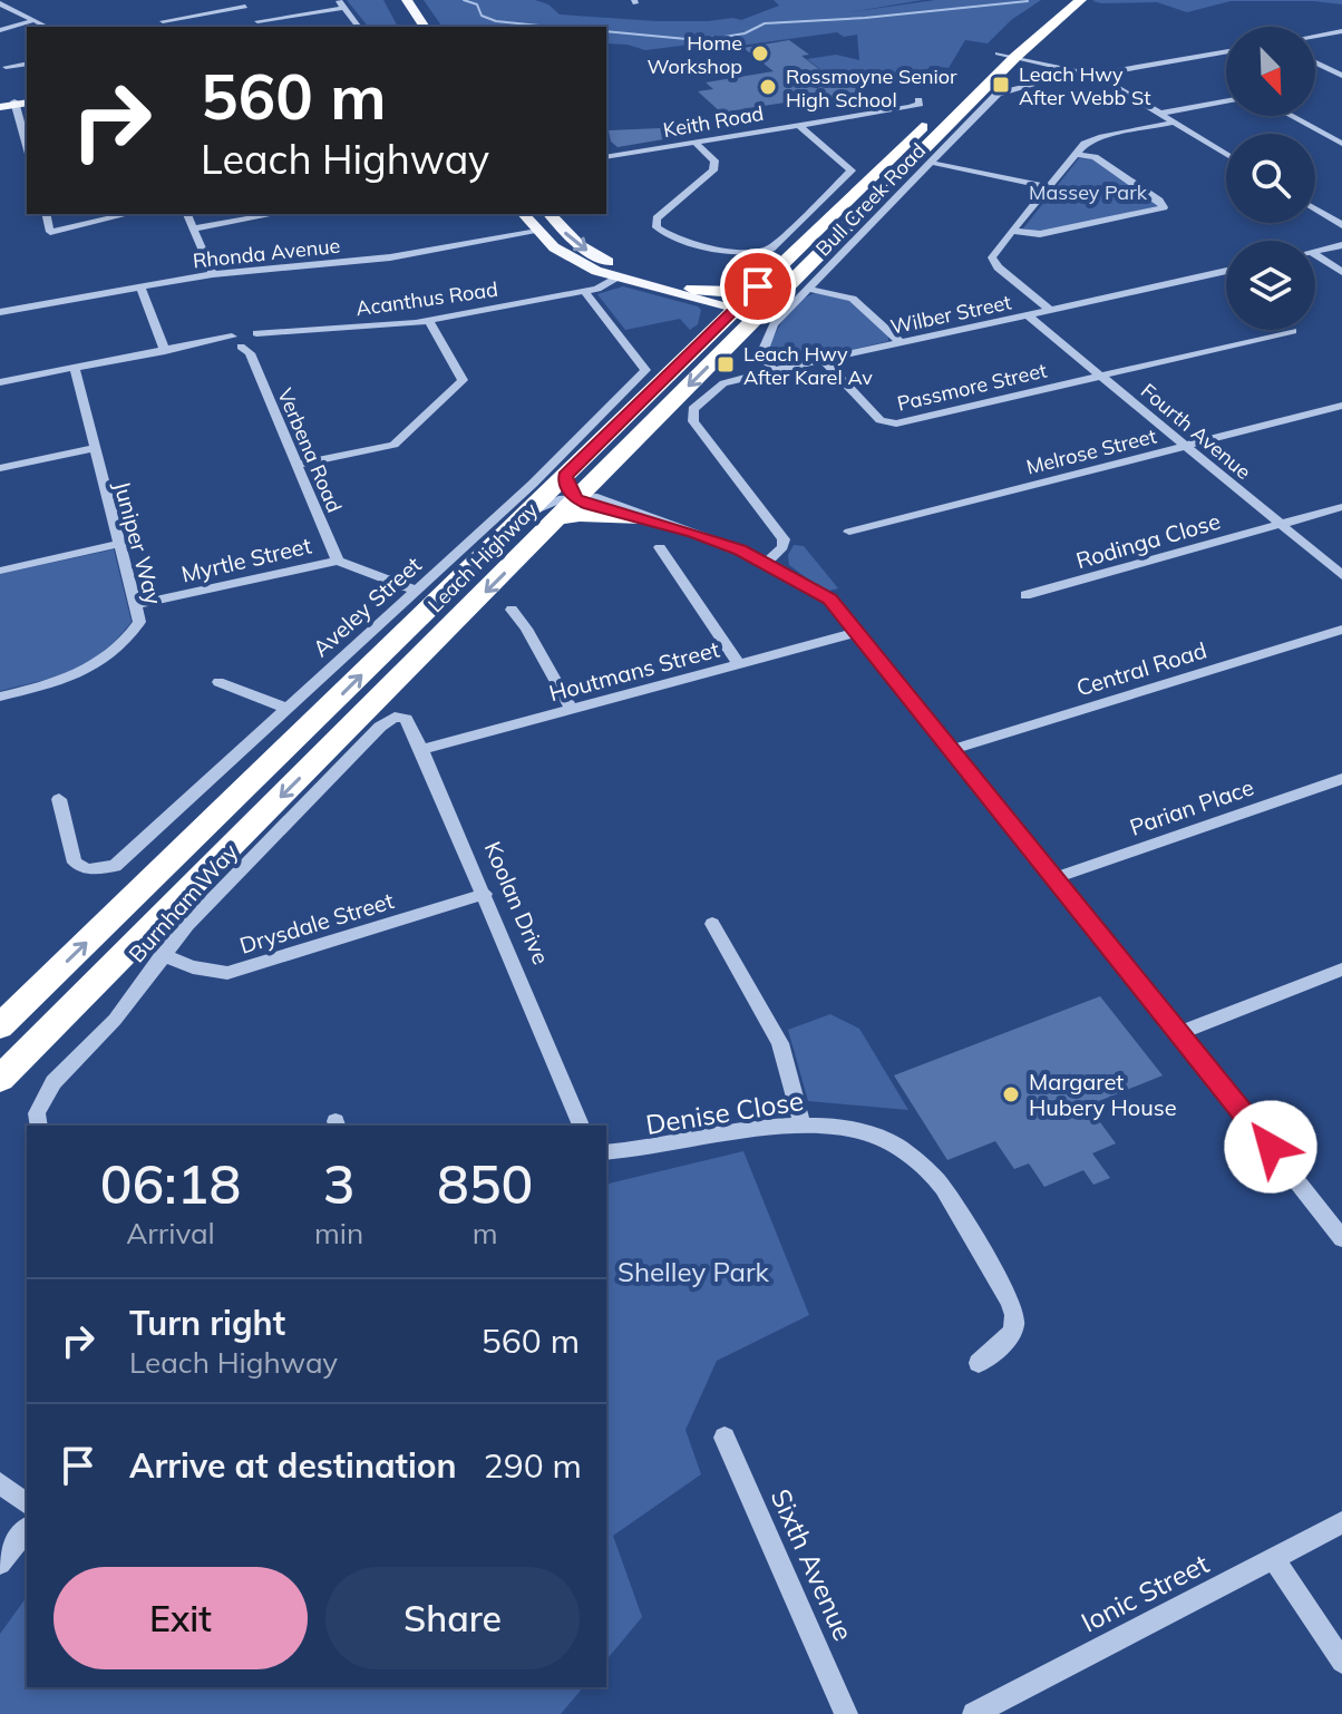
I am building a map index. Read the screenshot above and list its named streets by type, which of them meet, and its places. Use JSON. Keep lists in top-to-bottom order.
{
  "streets": {
    "highway": ["Leach Highway"],
    "street": [
      "Keith Road",
      "Bull Creek Road",
      "Rhonda Avenue",
      "Acanthus Road",
      "Wilber Street",
      "Passmore Street",
      "Fourth Avenue",
      "Verbena Road",
      "Melrose Street",
      "Rodinga Close",
      "Juniper Way",
      "Myrtle Street",
      "Aveley Street",
      "Central Road",
      "Houtmans Street",
      "Parian Place",
      "Burnham Way",
      "Koolan Drive",
      "Drysdale Street",
      "Denise Close",
      "Sixth Avenue",
      "Ionic Street"
    ]
  },
  "crossings": [
    ["Bull Creek Road", "Wilber Street"],
    ["Acanthus Road", "Verbena Road"],
    ["Acanthus Road", "Juniper Way"],
    ["Acanthus Road", "Aveley Street"],
    ["Wilber Street", "Passmore Street"],
    ["Wilber Street", "Fourth Avenue"],
    ["Passmore Street", "Fourth Avenue"],
    ["Fourth Avenue", "Melrose Street"],
    ["Fourth Avenue", "Rodinga Close"],
    ["Verbena Road", "Myrtle Street"],
    ["Juniper Way", "Myrtle Street"],
    ["Myrtle Street", "Aveley Street"],
    ["Houtmans Street", "Koolan Drive"],
    ["Burnham Way", "Koolan Drive"],
    ["Burnham Way", "Drysdale Street"],
    ["Koolan Drive", "Drysdale Street"]
  ],
  "parks": ["Massey Park", "Shelley Park"],
  "places": {
    "other": ["Home Workshop", "Rossmoyne Senior High School", "Margaret Hubery House"],
    "transit": ["Leach Hwy After Webb St", "Leach Hwy After Karel Av"]
  },
  "north": "bottom right",
  "page": {
    "turn": ["560 m", "Leach Highway"],
    "eta": [
      "06:18",
      "Arrival",
      "3",
      "min",
      "850",
      "m"
    ],
    "list": [
      {
        "name": "Turn right",
        "note": "Leach Highway",
        "value": "560 m"
      },
      {
        "name": "Arrive at destination",
        "value": "290 m"
      }
    ],
    "buttons": ["Exit", "Share"]
  }
}
